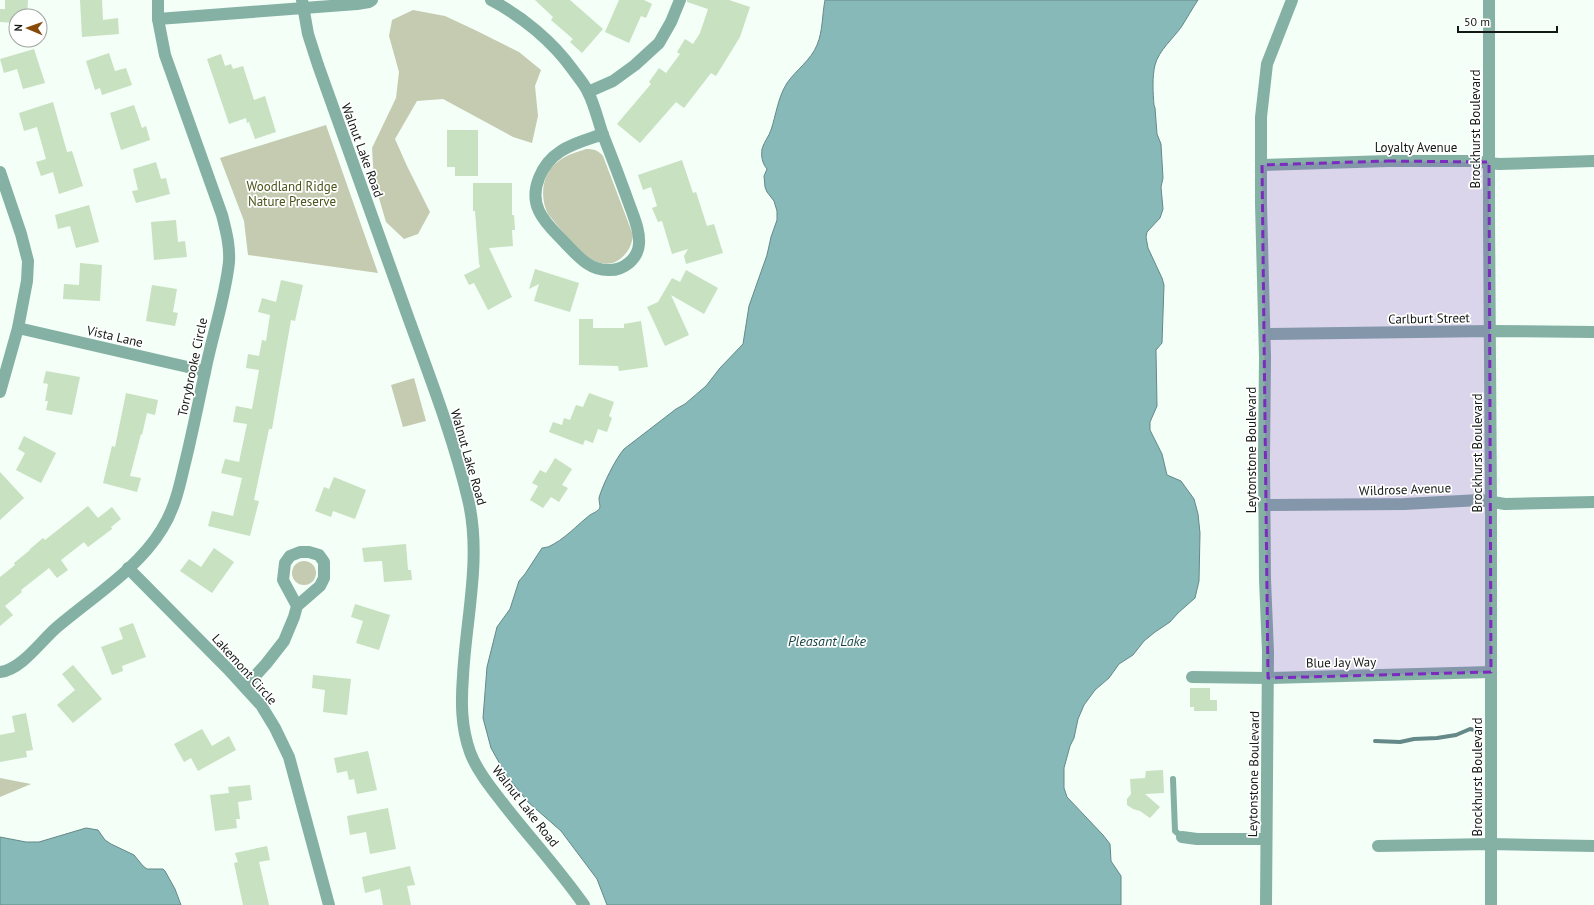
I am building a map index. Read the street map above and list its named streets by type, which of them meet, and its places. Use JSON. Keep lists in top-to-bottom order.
{
  "streets": {
    "street": [
      "Brockhurst Boulevard",
      "Loyalty Avenue",
      "Walnut Lake Road",
      "Carlburt Street",
      "Vista Lane",
      "Torrybrooke Circle",
      "Leytonstone Boulevard",
      "Wildrose Avenue",
      "Blue Jay Way",
      "Lakemont Circle"
    ]
  },
  "crossings": [
    ["Brockhurst Boulevard", "Loyalty Avenue"],
    ["Brockhurst Boulevard", "Carlburt Street"],
    ["Brockhurst Boulevard", "Wildrose Avenue"],
    ["Brockhurst Boulevard", "Blue Jay Way"],
    ["Loyalty Avenue", "Leytonstone Boulevard"],
    ["Carlburt Street", "Leytonstone Boulevard"],
    ["Vista Lane", "Torrybrooke Circle"],
    ["Torrybrooke Circle", "Lakemont Circle"],
    ["Leytonstone Boulevard", "Wildrose Avenue"],
    ["Leytonstone Boulevard", "Blue Jay Way"]
  ],
  "water": ["Pleasant Lake"],
  "parks": ["Woodland Ridge Nature Preserve"],
  "scale_bar": "50 m",
  "north": "left"
}
